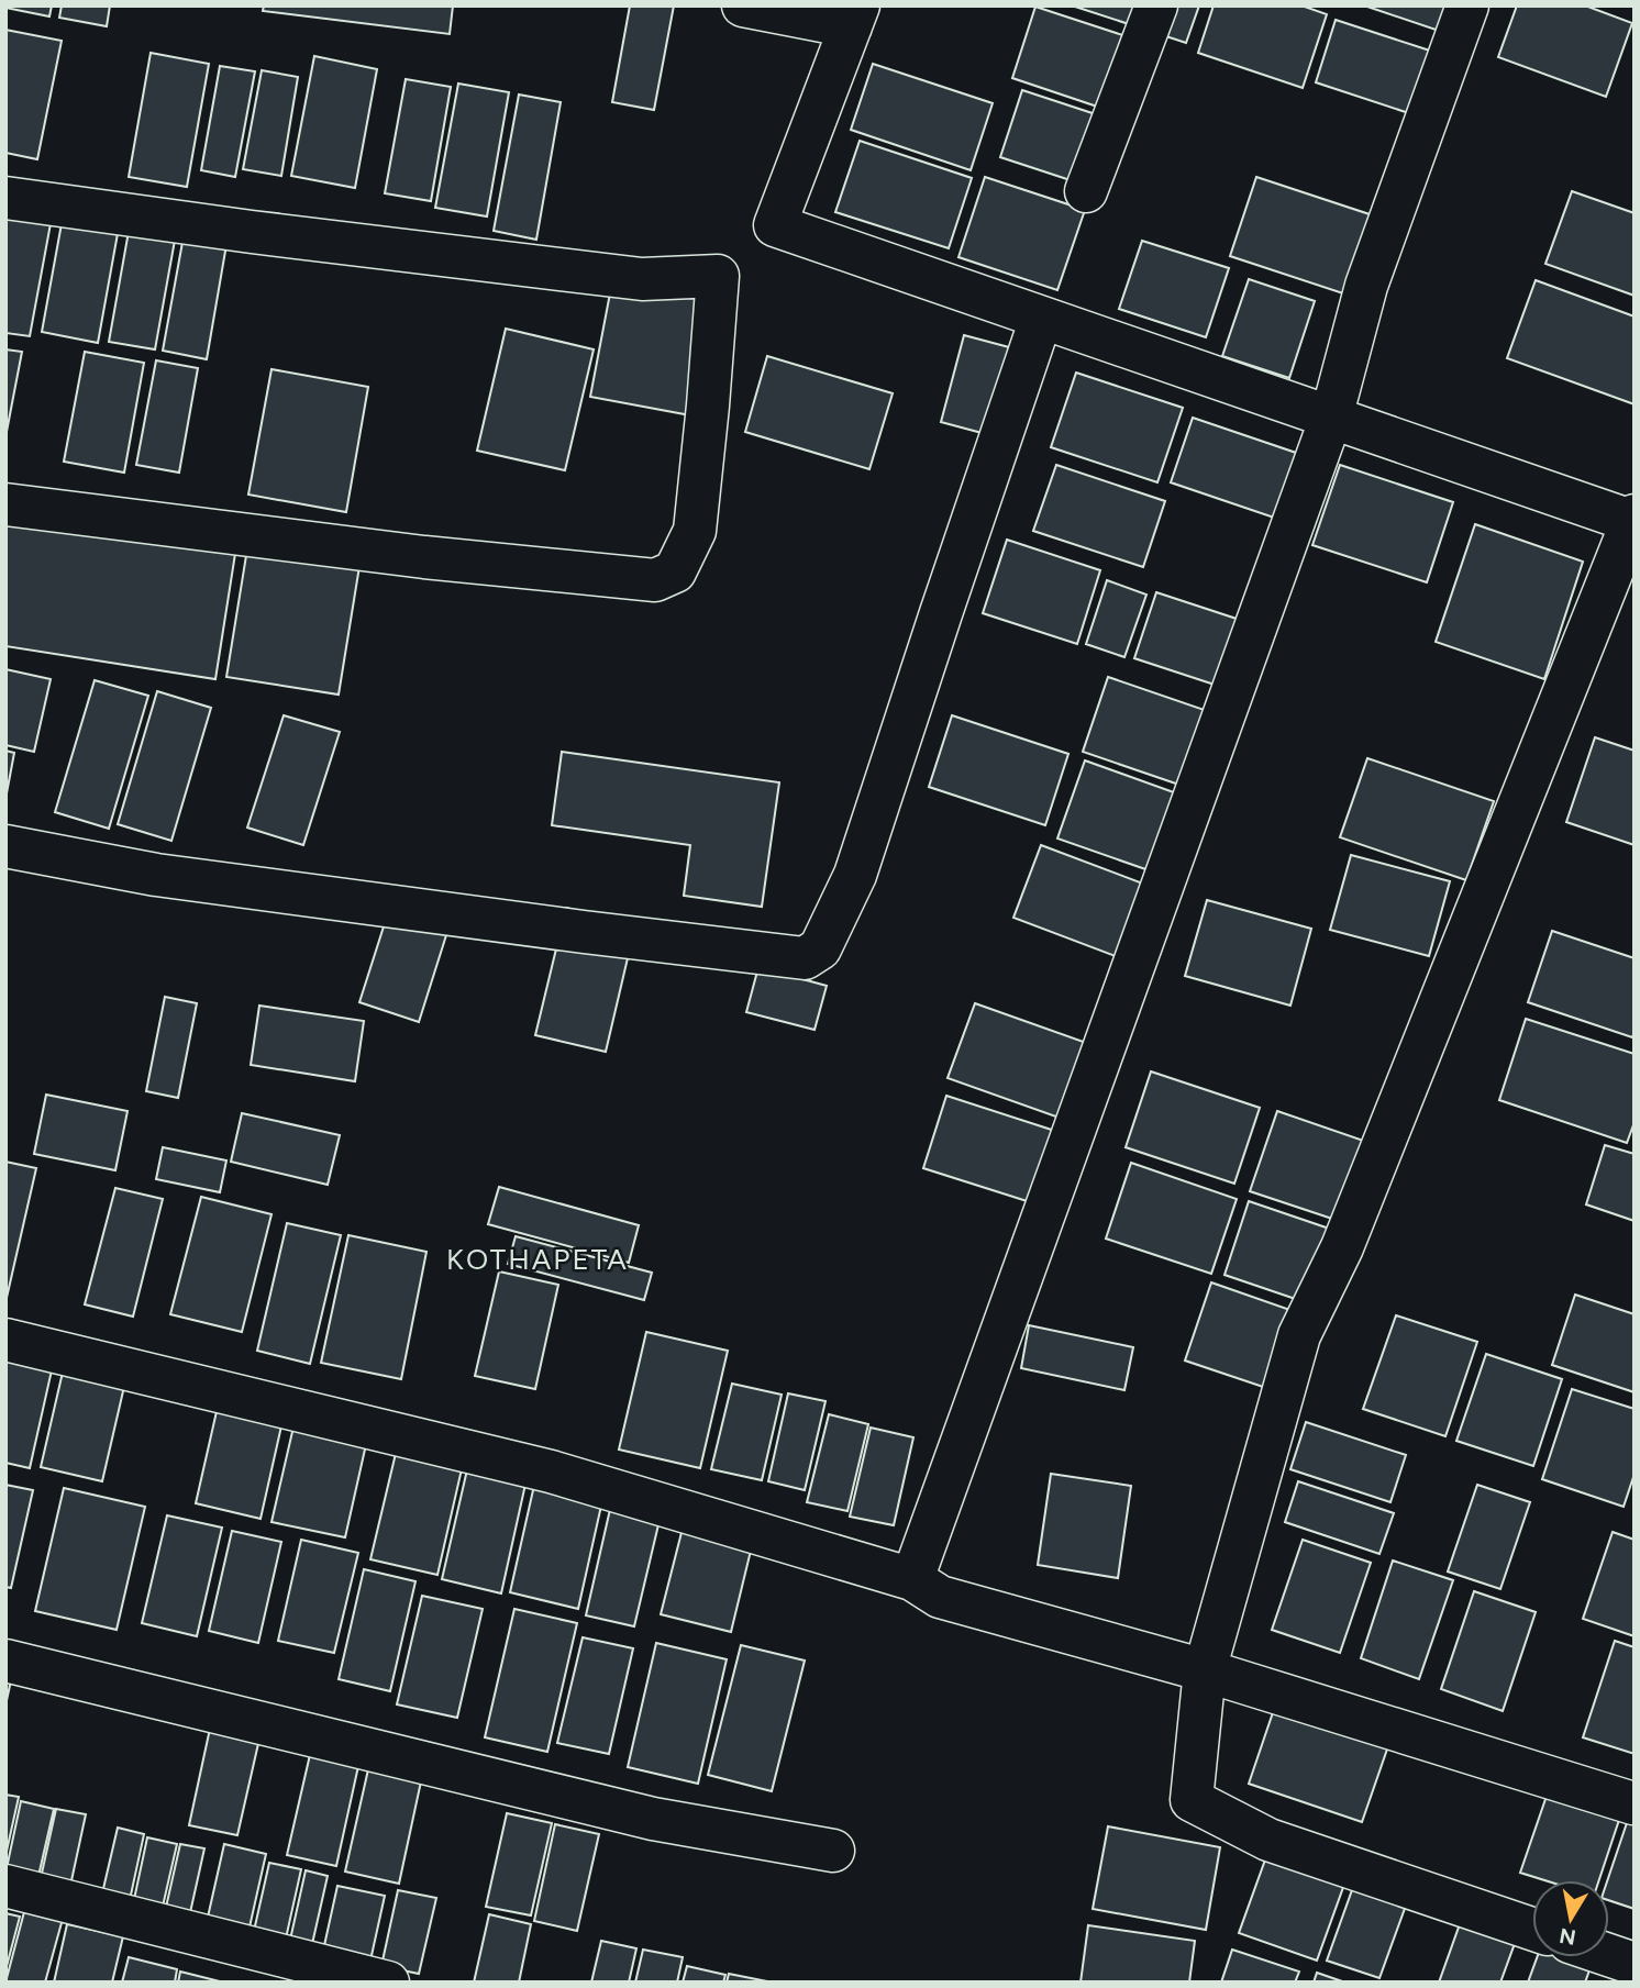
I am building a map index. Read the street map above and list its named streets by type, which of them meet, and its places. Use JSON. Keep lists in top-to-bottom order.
{
  "districts": ["KOTHAPETA"],
  "north": "bottom"
}
